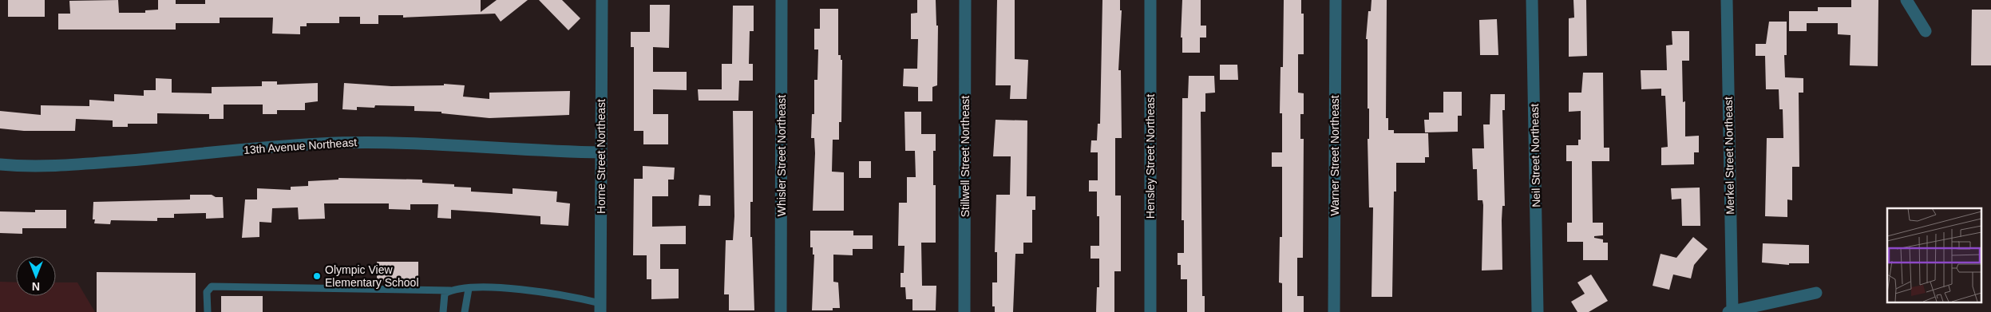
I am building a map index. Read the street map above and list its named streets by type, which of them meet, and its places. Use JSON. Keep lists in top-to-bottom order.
{
  "streets": {
    "street": [
      "13th Avenue Northeast",
      "Whisler Street Northeast",
      "Warner Street Northeast",
      "Neil Street Northeast",
      "Merkel Street Northeast",
      "Horne Street Northeast",
      "Stillwell Street Northeast",
      "Hensley Street Northeast"
    ]
  },
  "crossings": [
    ["13th Avenue Northeast", "Horne Street Northeast"]
  ],
  "places": ["Olympic View Elementary School"],
  "north": "bottom"
}
